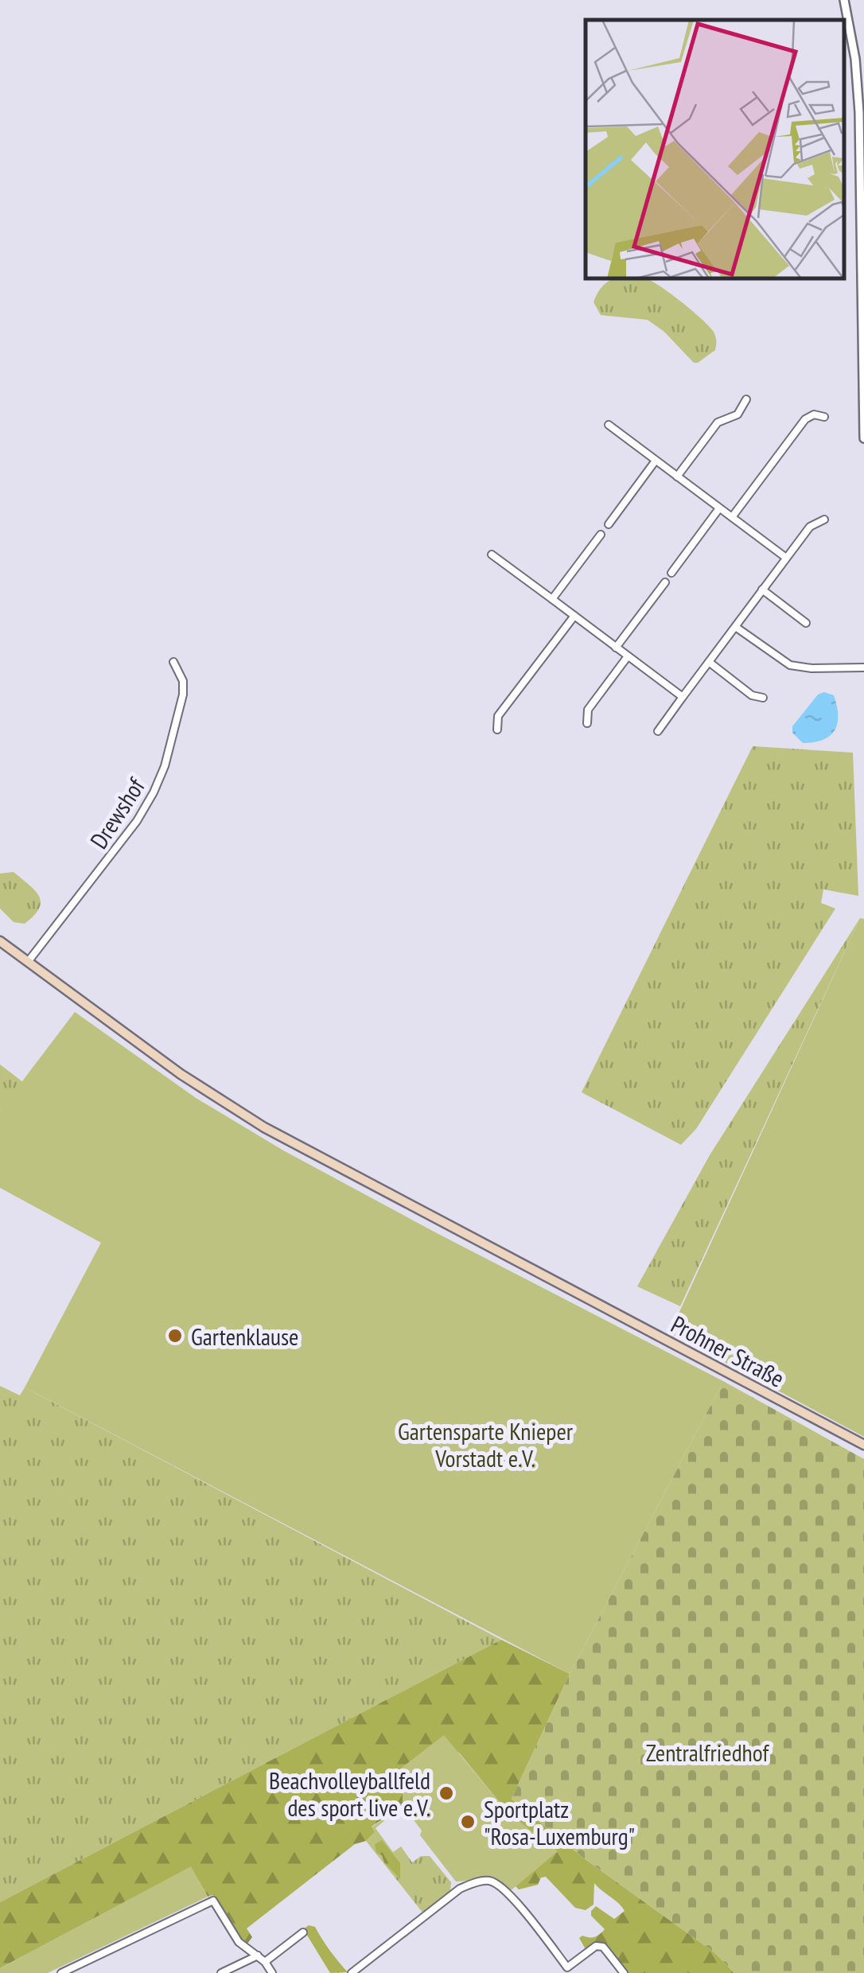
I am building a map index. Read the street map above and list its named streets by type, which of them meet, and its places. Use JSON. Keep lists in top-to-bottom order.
{
  "streets": {
    "main road": ["Prohner Straße"],
    "street": ["Drewshof"]
  },
  "crossings": [
    ["Drewshof", "Prohner Straße"]
  ],
  "parks": ["Gartensparte Knieper Vorstadt e.V.", "Zentralfriedhof"],
  "places": ["Gartenklause", "Beachvolleyballfeld des sport live e.V.", "Sportplatz \"Rosa-Luxemburg\""]
}
